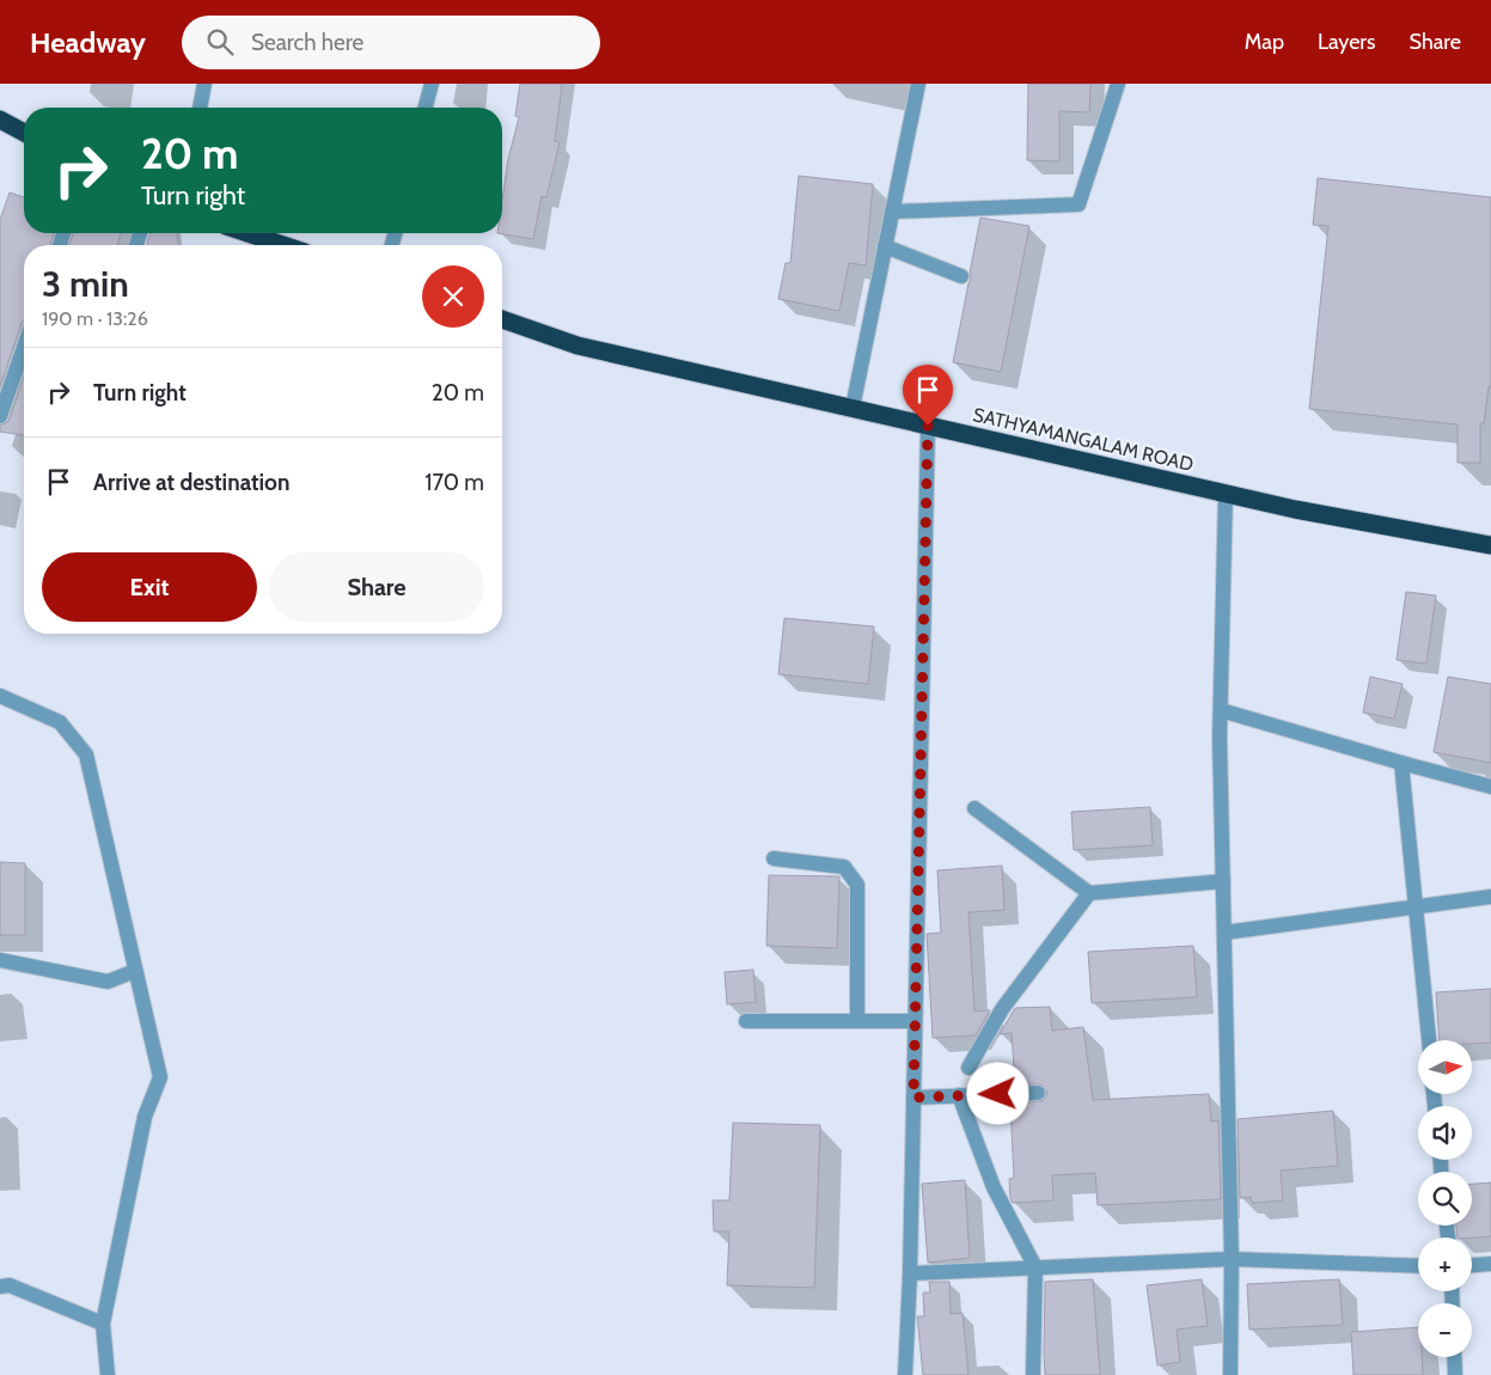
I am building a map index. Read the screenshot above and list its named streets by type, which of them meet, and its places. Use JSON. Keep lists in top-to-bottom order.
{
  "streets": {
    "highway": ["SATHYAMANGALAM ROAD"]
  },
  "north": "right",
  "page": {
    "header": "Headway",
    "search": "Search here",
    "nav": ["Map", "Layers", "Share"],
    "turn": ["20 m", "Turn right"],
    "heading": ["3 min", "190 m · 13:26"],
    "list": [
      {
        "name": "Turn right",
        "value": "20 m"
      },
      {
        "name": "Arrive at destination",
        "value": "170 m"
      }
    ],
    "buttons": ["Exit", "Share"],
    "map_buttons": ["+", "−"]
  }
}
